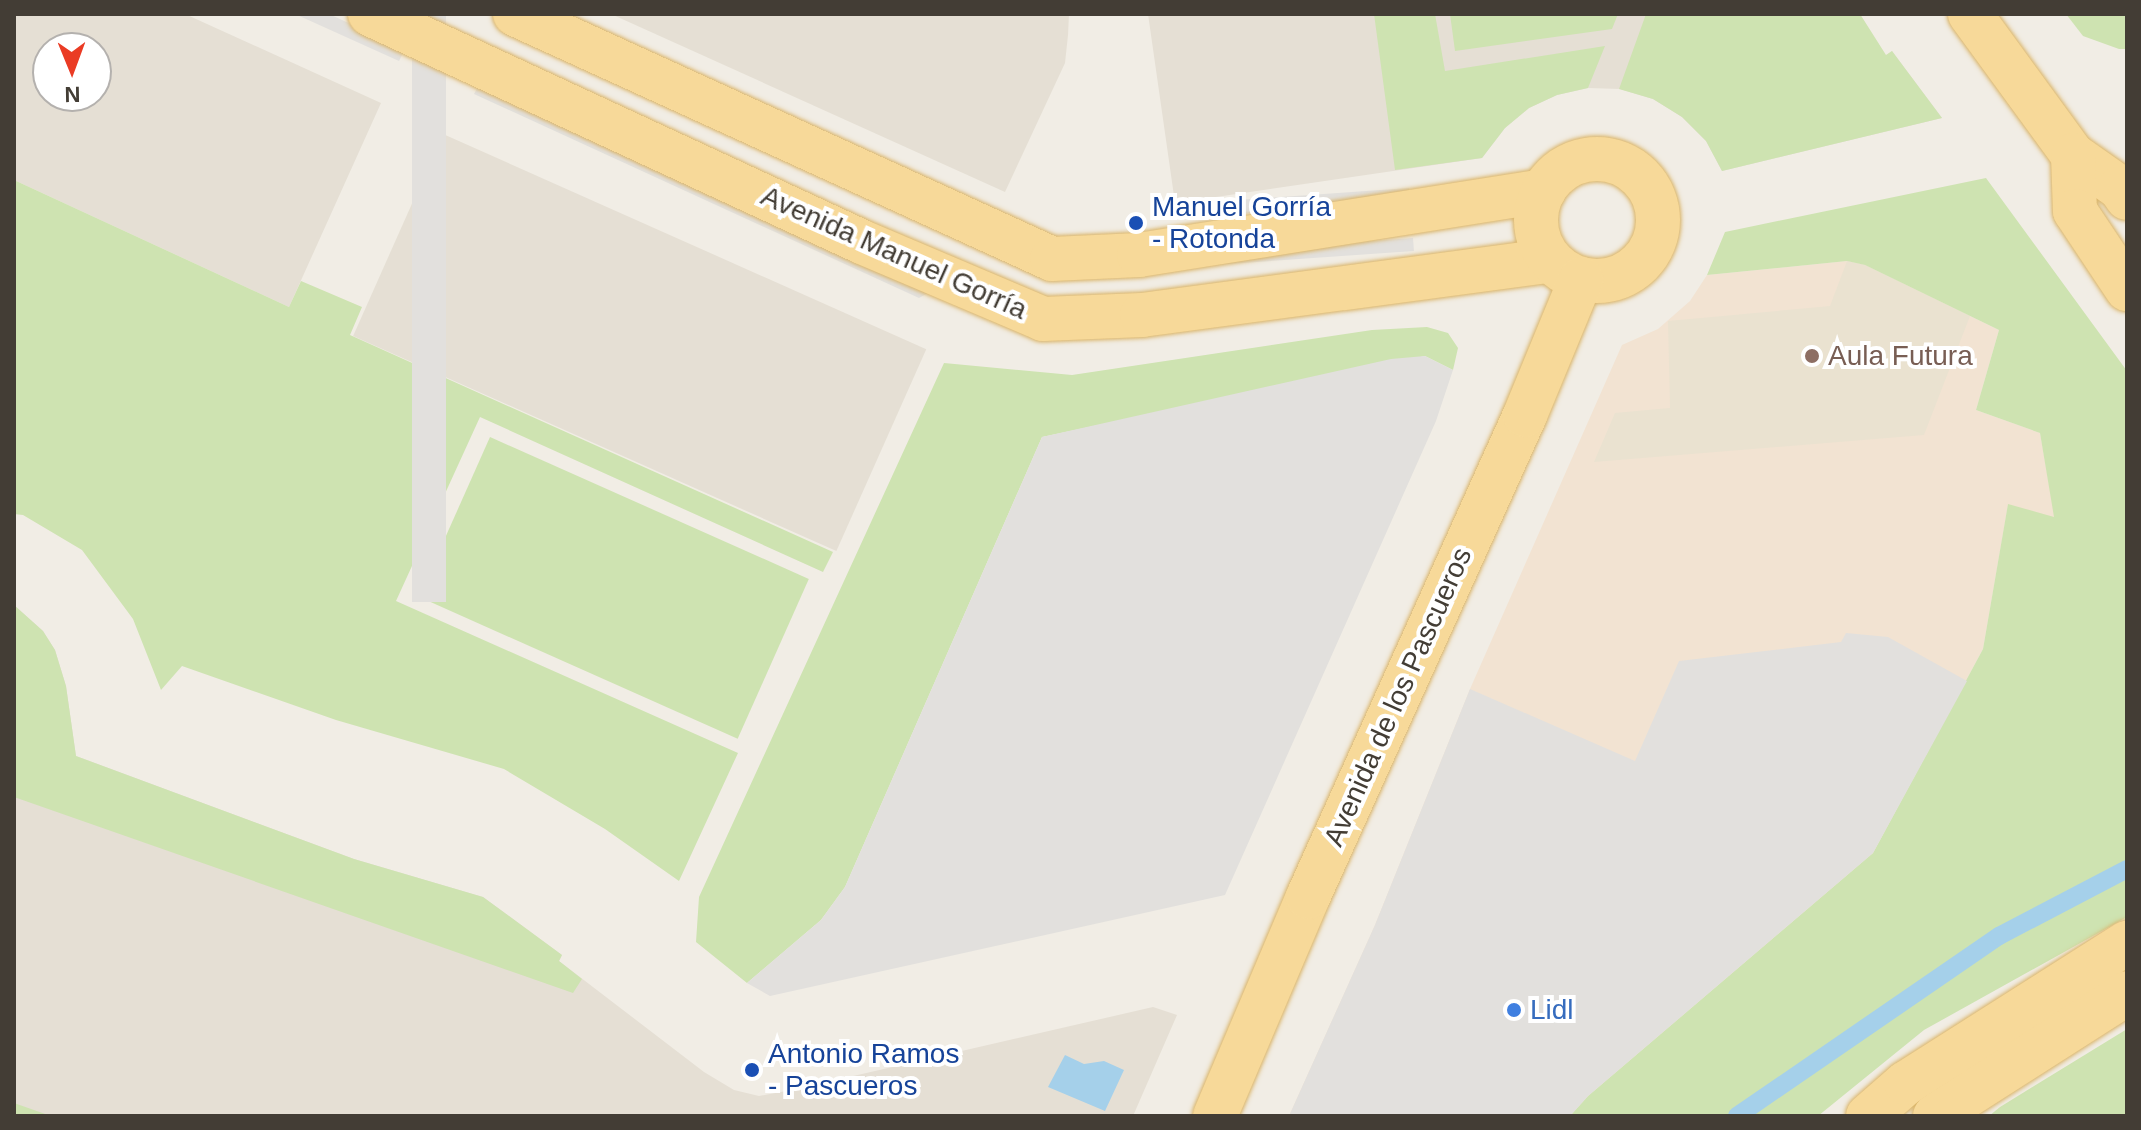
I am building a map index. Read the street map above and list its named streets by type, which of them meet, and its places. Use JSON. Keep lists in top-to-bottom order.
{
  "streets": {
    "main road": ["Avenida Manuel Gorría", "Avenida de los Pascueros"]
  },
  "crossings": [
    ["Avenida Manuel Gorría", "Avenida de los Pascueros"]
  ],
  "places": [
    "Manuel Gorría - Rotonda",
    "Aula Futura",
    "Lidl",
    "Antonio Ramos - Pascueros"
  ],
  "north": "bottom"
}
